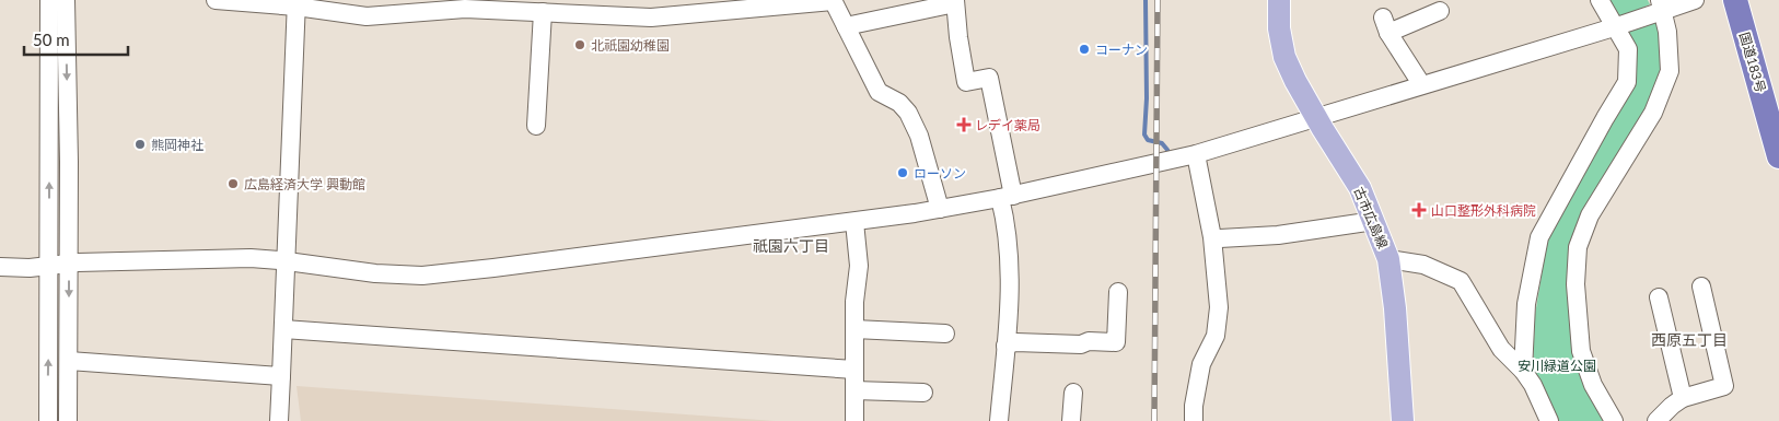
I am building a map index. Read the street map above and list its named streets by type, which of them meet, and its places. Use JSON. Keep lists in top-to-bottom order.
{
  "streets": {
    "highway": ["国道183号"],
    "main road": ["古市広島線"]
  },
  "districts": ["祇園六丁目", "西原五丁目"],
  "parks": ["安川緑道公園"],
  "places": {
    "other": [
      "北祇園幼稚園",
      "コーナン",
      "熊岡神社",
      "ローソン",
      "広島経済大学 興動館"
    ],
    "health": ["レデイ薬局", "山口整形外科病院"]
  },
  "scale_bar": "50 m"
}
